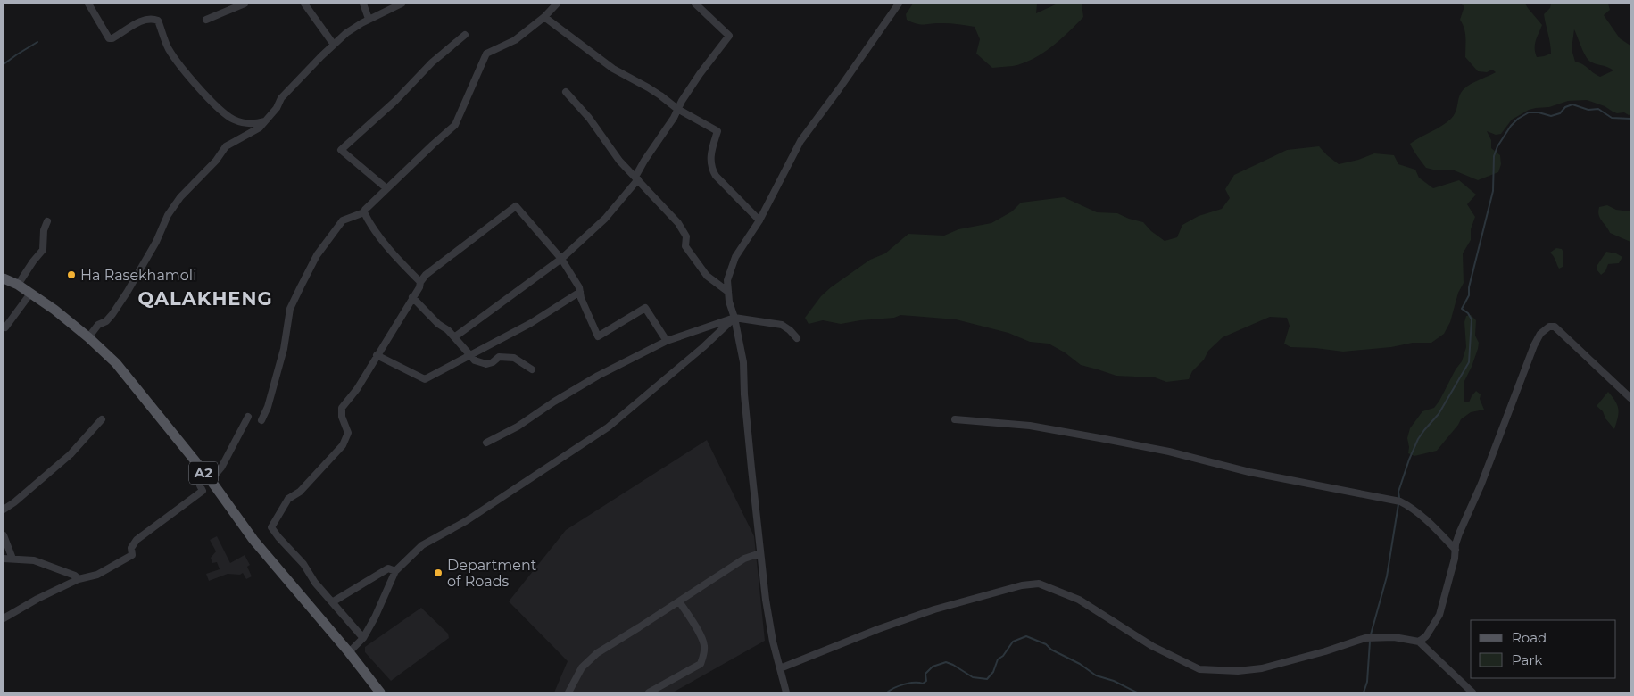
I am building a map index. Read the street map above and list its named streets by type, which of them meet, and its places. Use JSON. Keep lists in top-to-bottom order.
{
  "streets": {
    "main road": ["A2"]
  },
  "districts": ["QALAKHENG"],
  "places": ["Ha Rasekhamoli", "Department of Roads"],
  "legend": ["Road", "Park"]
}
